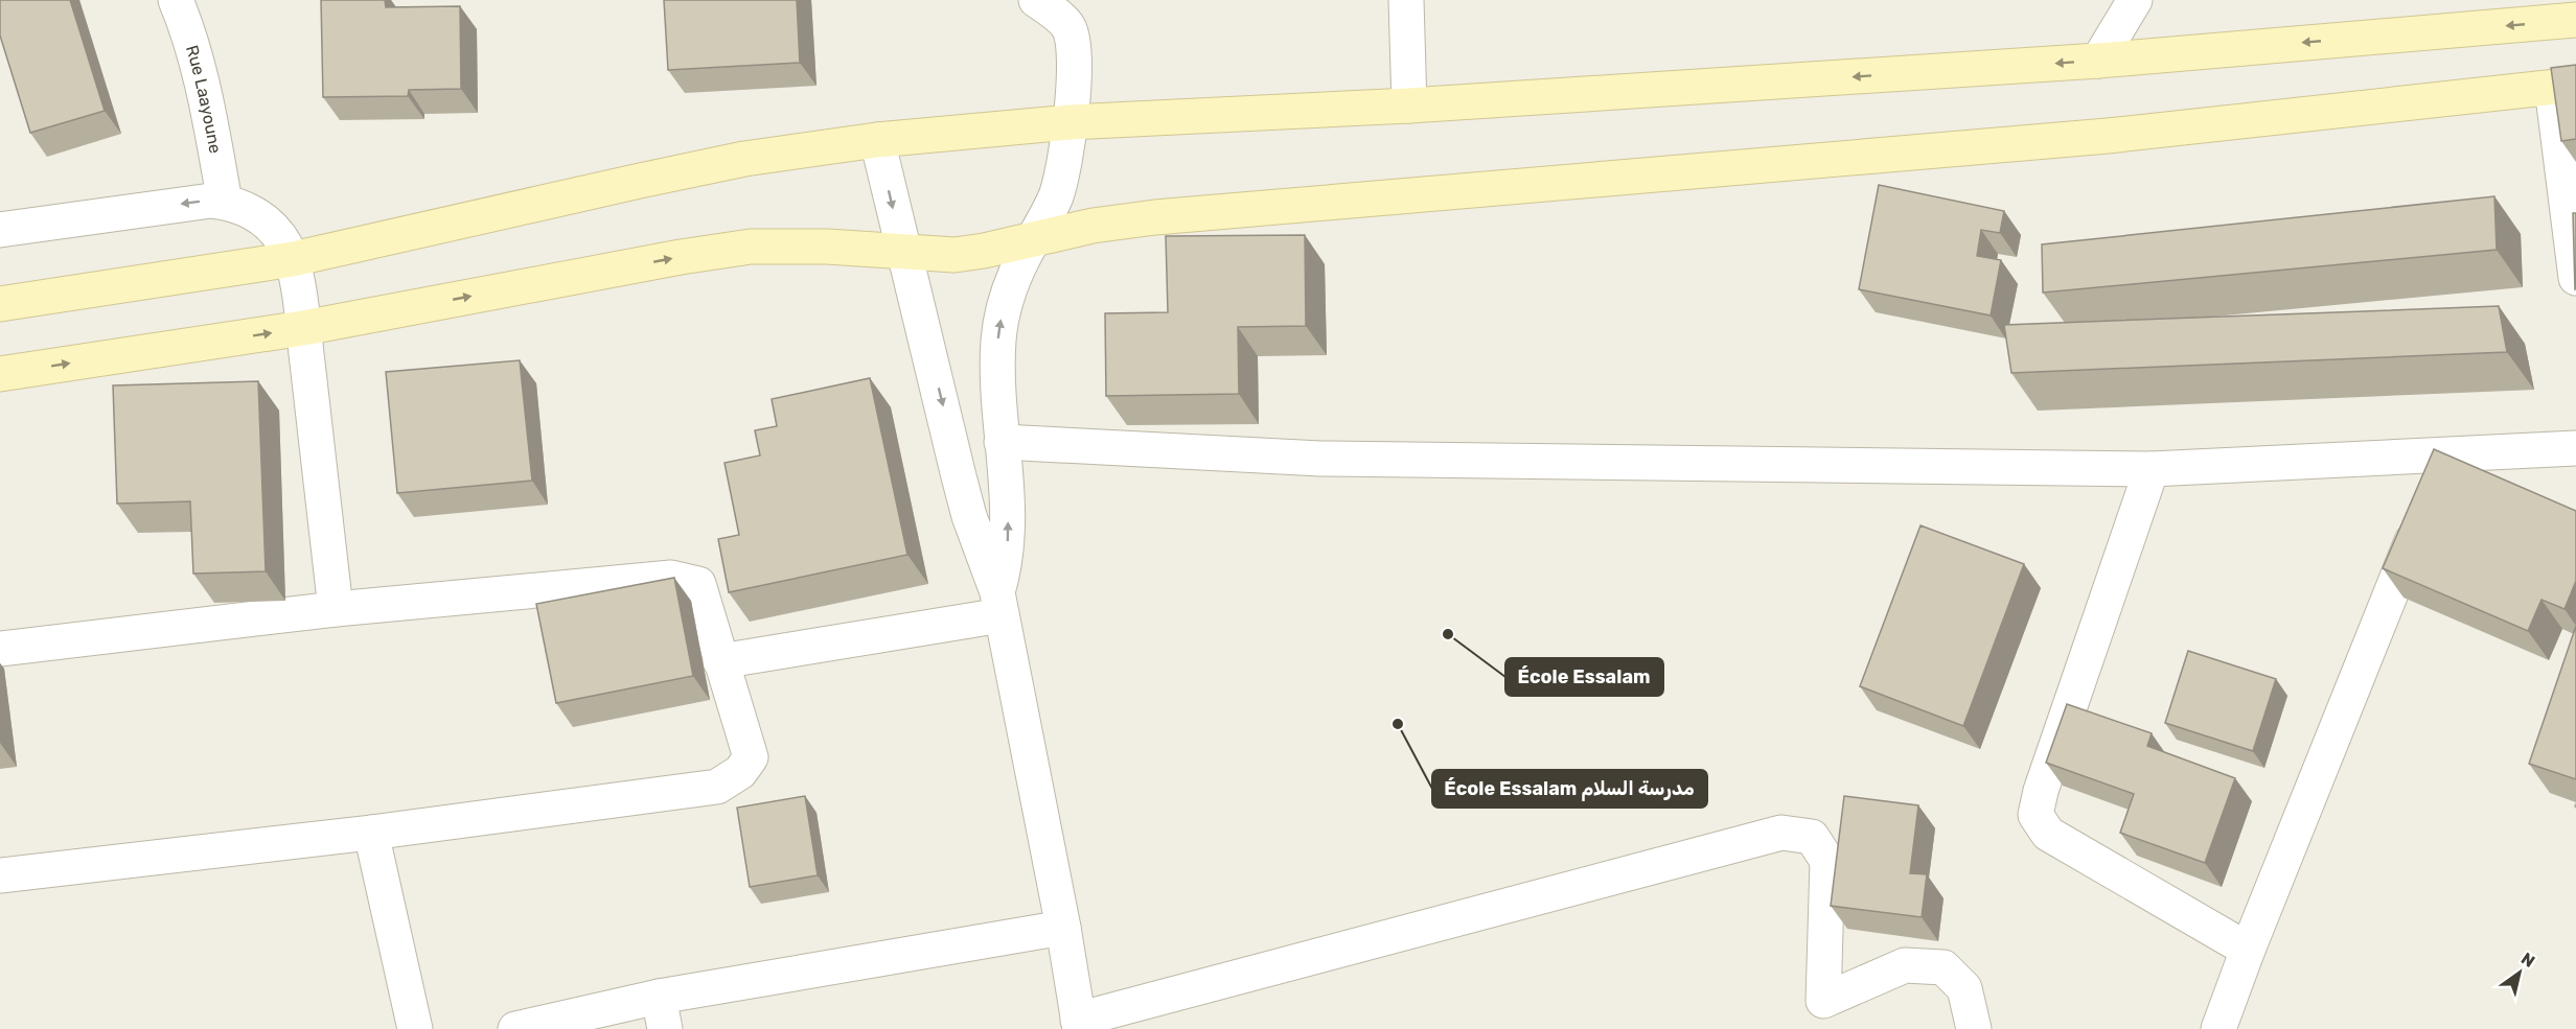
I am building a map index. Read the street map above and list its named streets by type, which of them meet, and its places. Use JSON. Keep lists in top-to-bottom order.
{
  "streets": {
    "street": ["Rue Laayoune"]
  },
  "places": ["École Essalam", "École Essalam مدرسة السلام"],
  "north": "top right"
}
